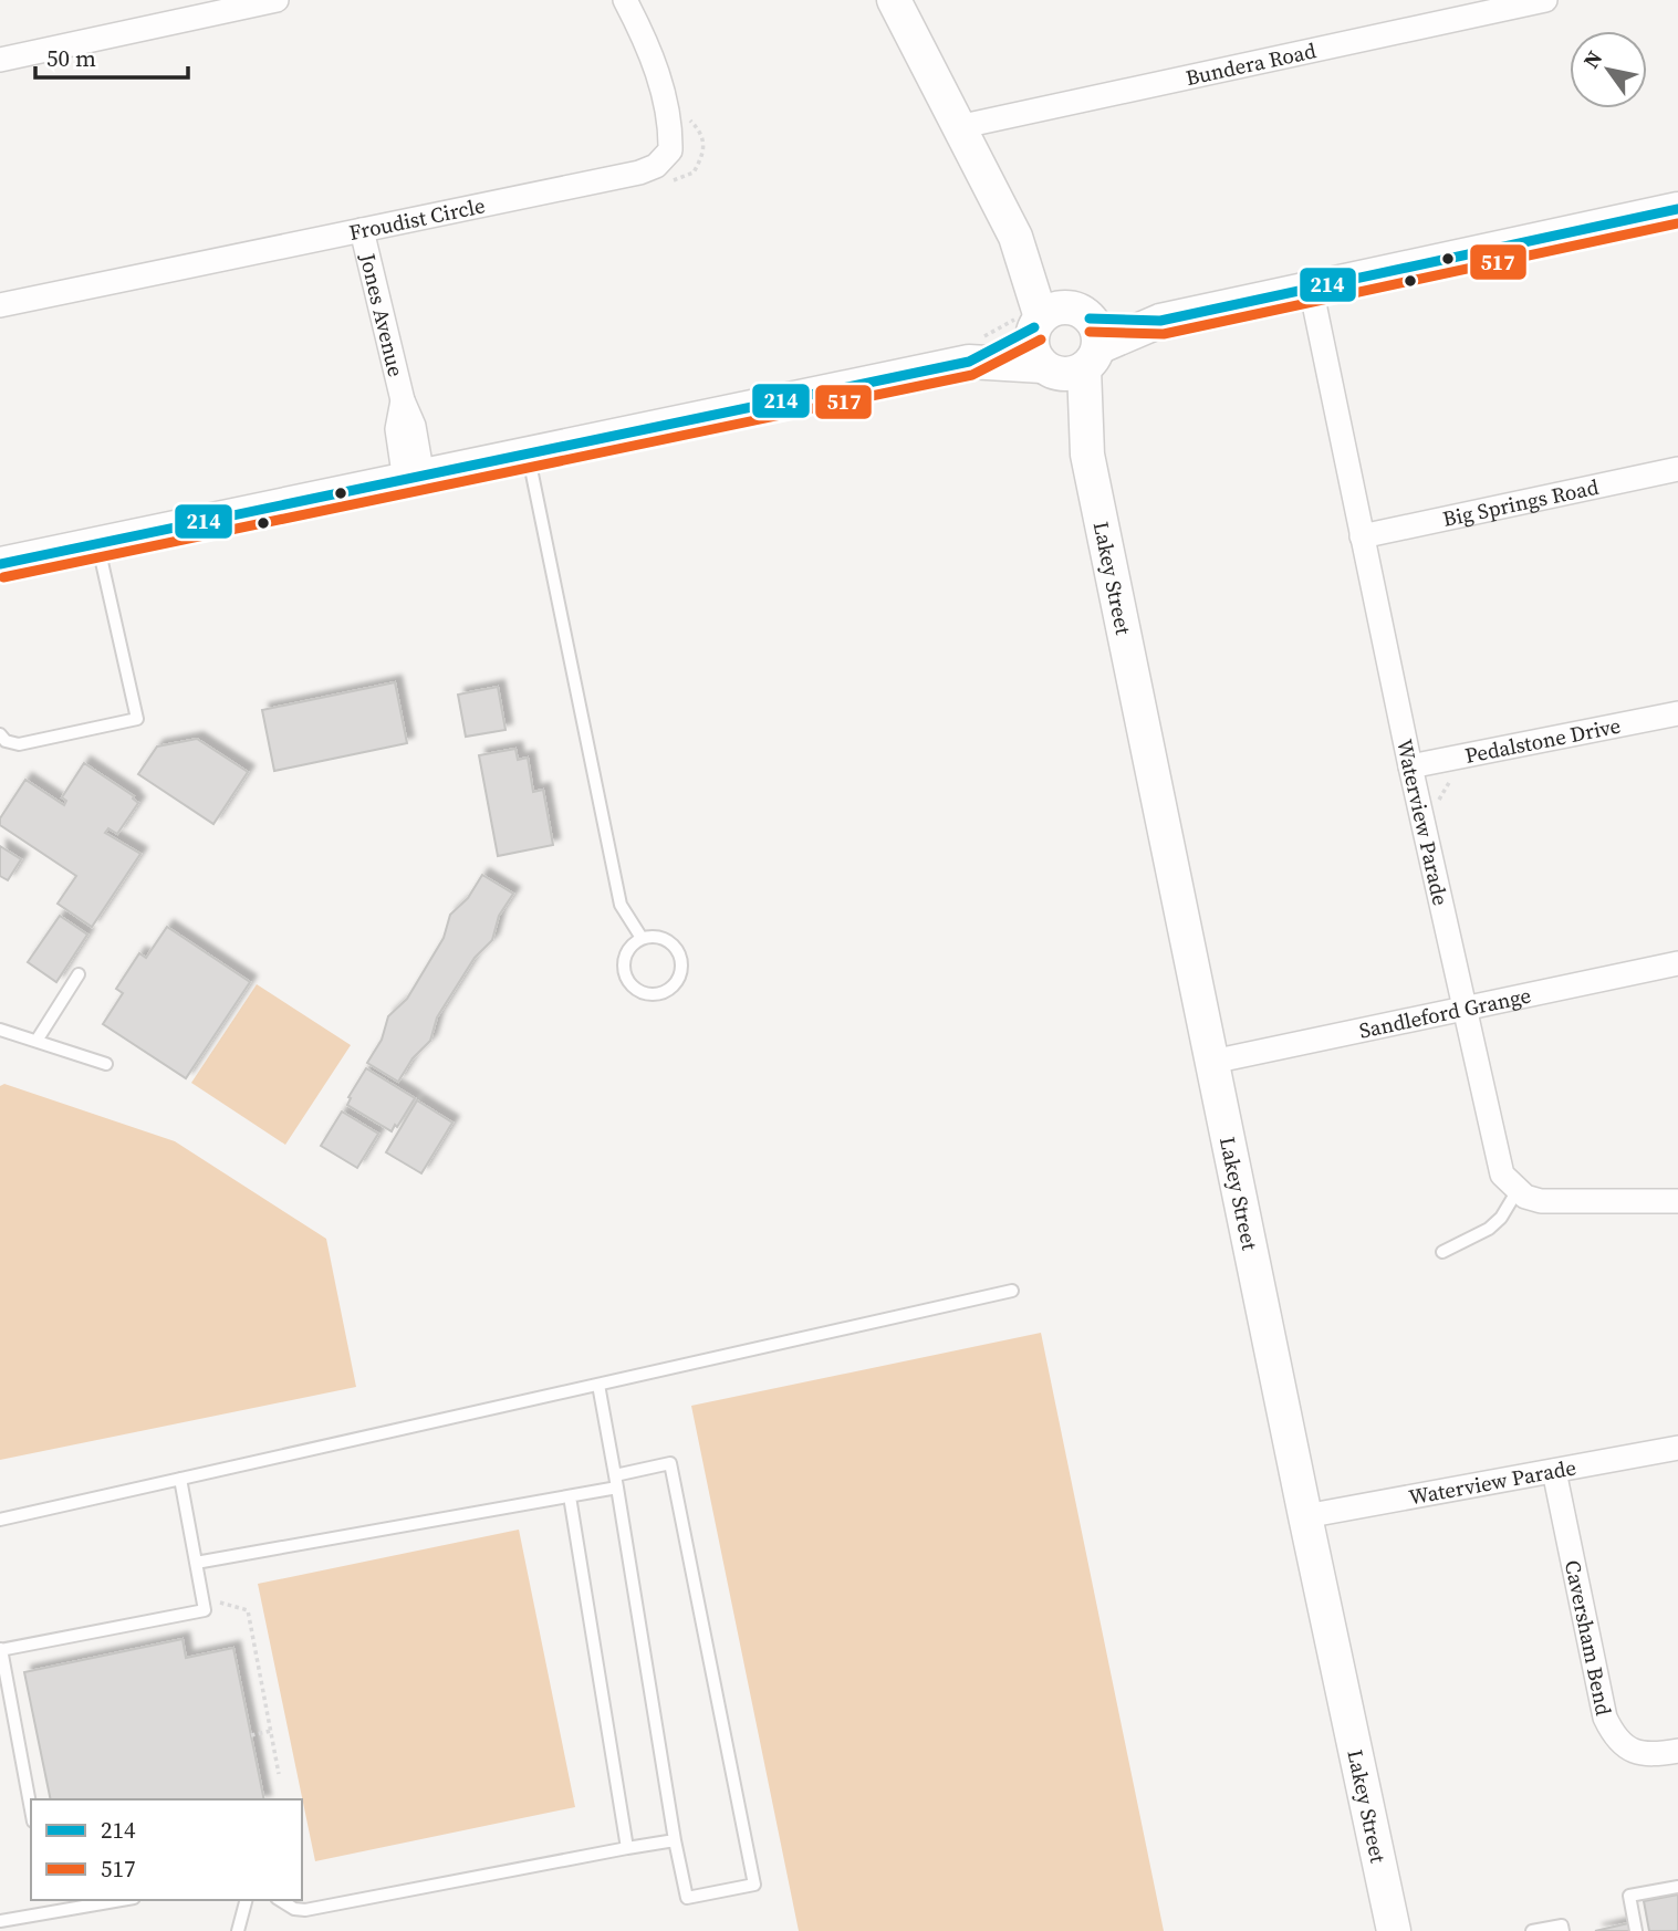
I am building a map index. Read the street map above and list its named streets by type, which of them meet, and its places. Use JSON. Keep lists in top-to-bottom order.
{
  "streets": {
    "street": [
      "Bundera Road",
      "Froudist Circle",
      "Jones Avenue",
      "Big Springs Road",
      "Lakey Street",
      "Pedalstone Drive",
      "Waterview Parade",
      "Sandleford Grange",
      "Caversham Bend"
    ]
  },
  "crossings": [
    ["Bundera Road", "Lakey Street"],
    ["Froudist Circle", "Jones Avenue"],
    ["Big Springs Road", "Waterview Parade"],
    ["Lakey Street", "Waterview Parade"],
    ["Lakey Street", "Sandleford Grange"],
    ["Pedalstone Drive", "Waterview Parade"],
    ["Waterview Parade", "Sandleford Grange"],
    ["Waterview Parade", "Caversham Bend"]
  ],
  "lines": ["transit line 214", "transit line 517"],
  "legend": ["214", "517"],
  "scale_bar": "50 m",
  "north": "top left"
}
